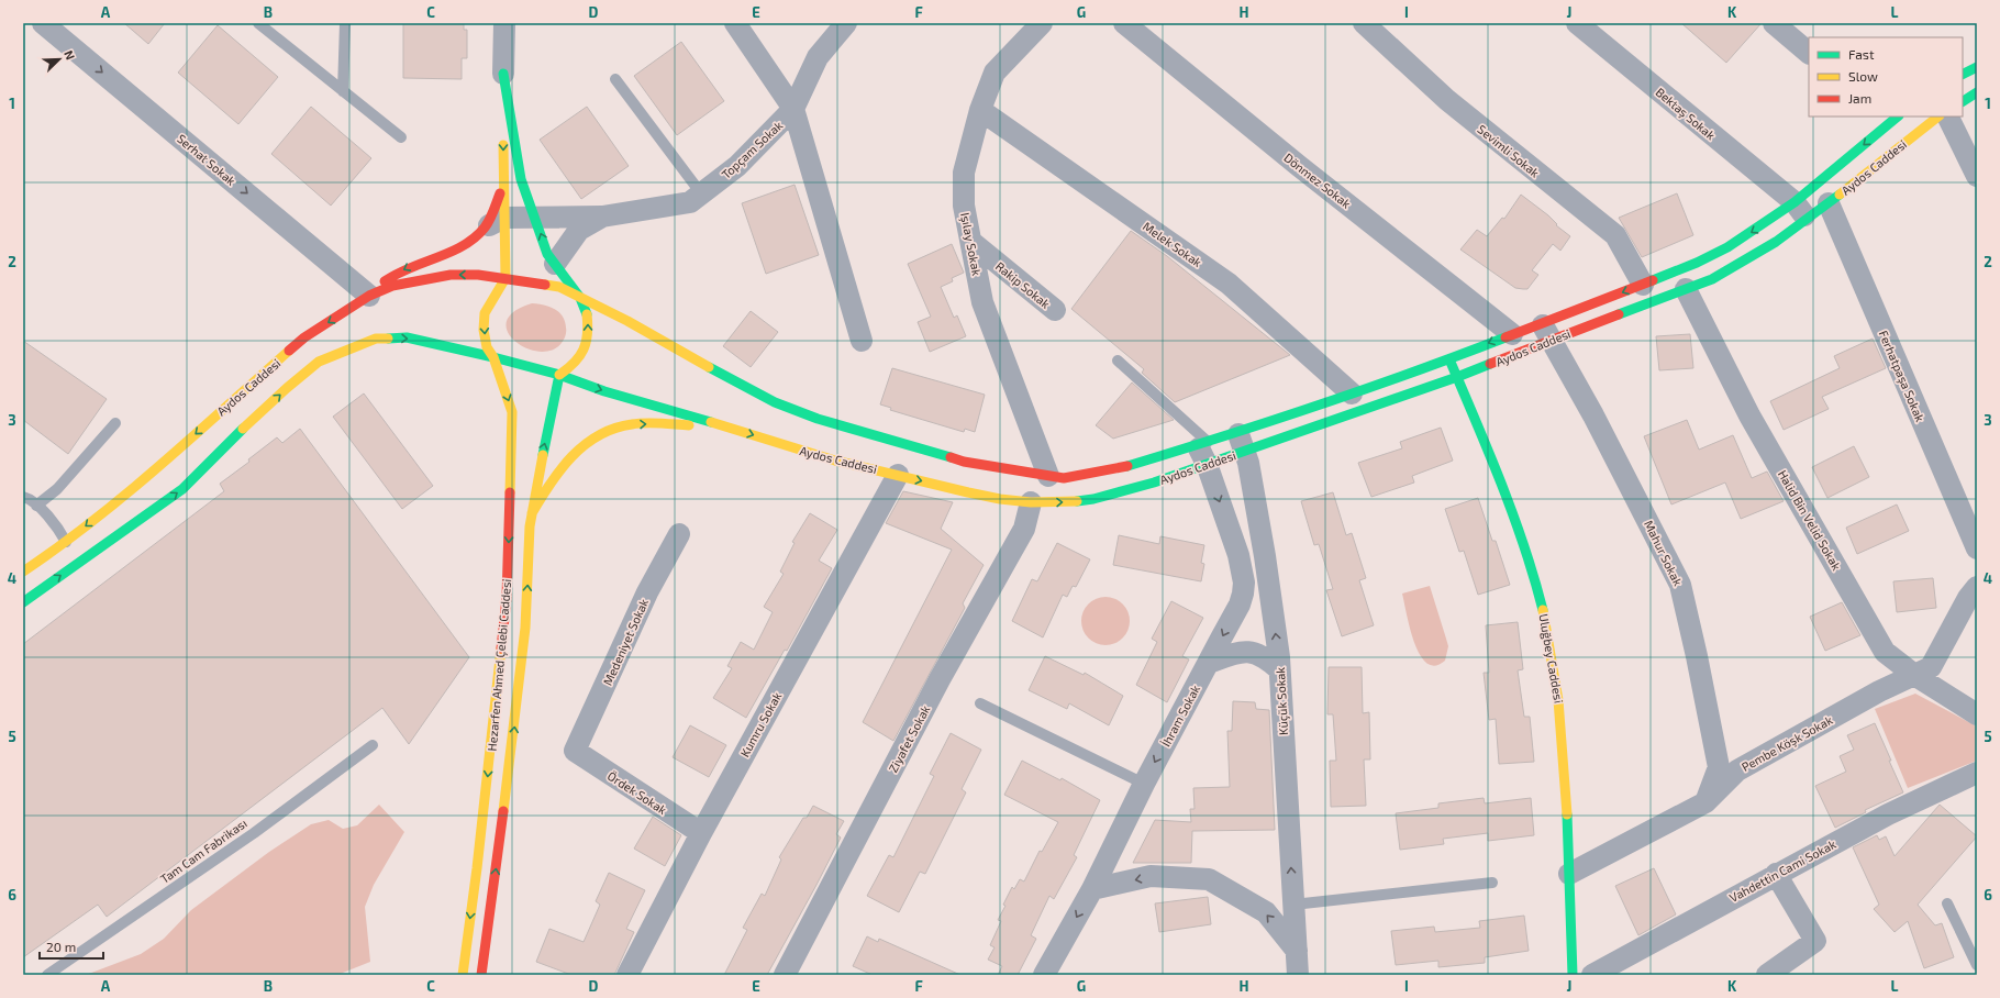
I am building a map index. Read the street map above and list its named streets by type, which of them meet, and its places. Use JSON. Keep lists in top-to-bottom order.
{
  "streets": {
    "main road": ["Aydos Caddesi", "Uluğbey Caddesi", "Hezarfen Ahmed Çelebi Caddesi"],
    "street": [
      "Bektaş Sokak",
      "Topçam Sokak",
      "Sevimli Sokak",
      "Serhat Sokak",
      "Dönmez Sokak",
      "Işılay Sokak",
      "Melek Sokak",
      "Rakip Sokak",
      "Ferhatpaşa Sokak",
      "Halid Bin Velid Sokak",
      "Mahur Sokak",
      "Medeniyet Sokak",
      "Küçük Sokak",
      "İhram Sokak",
      "Kumru Sokak",
      "Ziyafet Sokak",
      "Pembe Köşk Sokak",
      "Ördek Sokak",
      "Vahdettin Cami Sokak"
    ],
    "lane": ["Tam Cam Fabrikası"]
  },
  "crossings": [
    ["Bektaş Sokak", "Aydos Caddesi"],
    ["Sevimli Sokak", "Aydos Caddesi"],
    ["Serhat Sokak", "Aydos Caddesi"],
    ["Aydos Caddesi", "Dönmez Sokak"],
    ["Aydos Caddesi", "Işılay Sokak"],
    ["Aydos Caddesi", "Melek Sokak"],
    ["Aydos Caddesi", "Ferhatpaşa Sokak"],
    ["Aydos Caddesi", "Halid Bin Velid Sokak"],
    ["Aydos Caddesi", "Mahur Sokak"],
    ["Aydos Caddesi", "Uluğbey Caddesi"],
    ["Aydos Caddesi", "Hezarfen Ahmed Çelebi Caddesi"],
    ["Aydos Caddesi", "Küçük Sokak"],
    ["Aydos Caddesi", "İhram Sokak"],
    ["Aydos Caddesi", "Kumru Sokak"],
    ["Aydos Caddesi", "Ziyafet Sokak"],
    ["Işılay Sokak", "Melek Sokak"],
    ["Işılay Sokak", "Rakip Sokak"],
    ["Halid Bin Velid Sokak", "Pembe Köşk Sokak"],
    ["Mahur Sokak", "Pembe Köşk Sokak"],
    ["Medeniyet Sokak", "Ördek Sokak"],
    ["Uluğbey Caddesi", "Pembe Köşk Sokak"],
    ["Kumru Sokak", "Ördek Sokak"]
  ],
  "one_way": ["Serhat Sokak", "Küçük Sokak", "İhram Sokak"],
  "legend": ["Fast", "Slow", "Jam"],
  "scale_bar": "20 m",
  "north": "top right",
  "grid": {
    "columns": [
      "A",
      "B",
      "C",
      "D",
      "E",
      "F",
      "G",
      "H",
      "I",
      "J",
      "K",
      "L"
    ],
    "rows": [
      "1",
      "2",
      "3",
      "4",
      "5",
      "6"
    ]
  }
}
